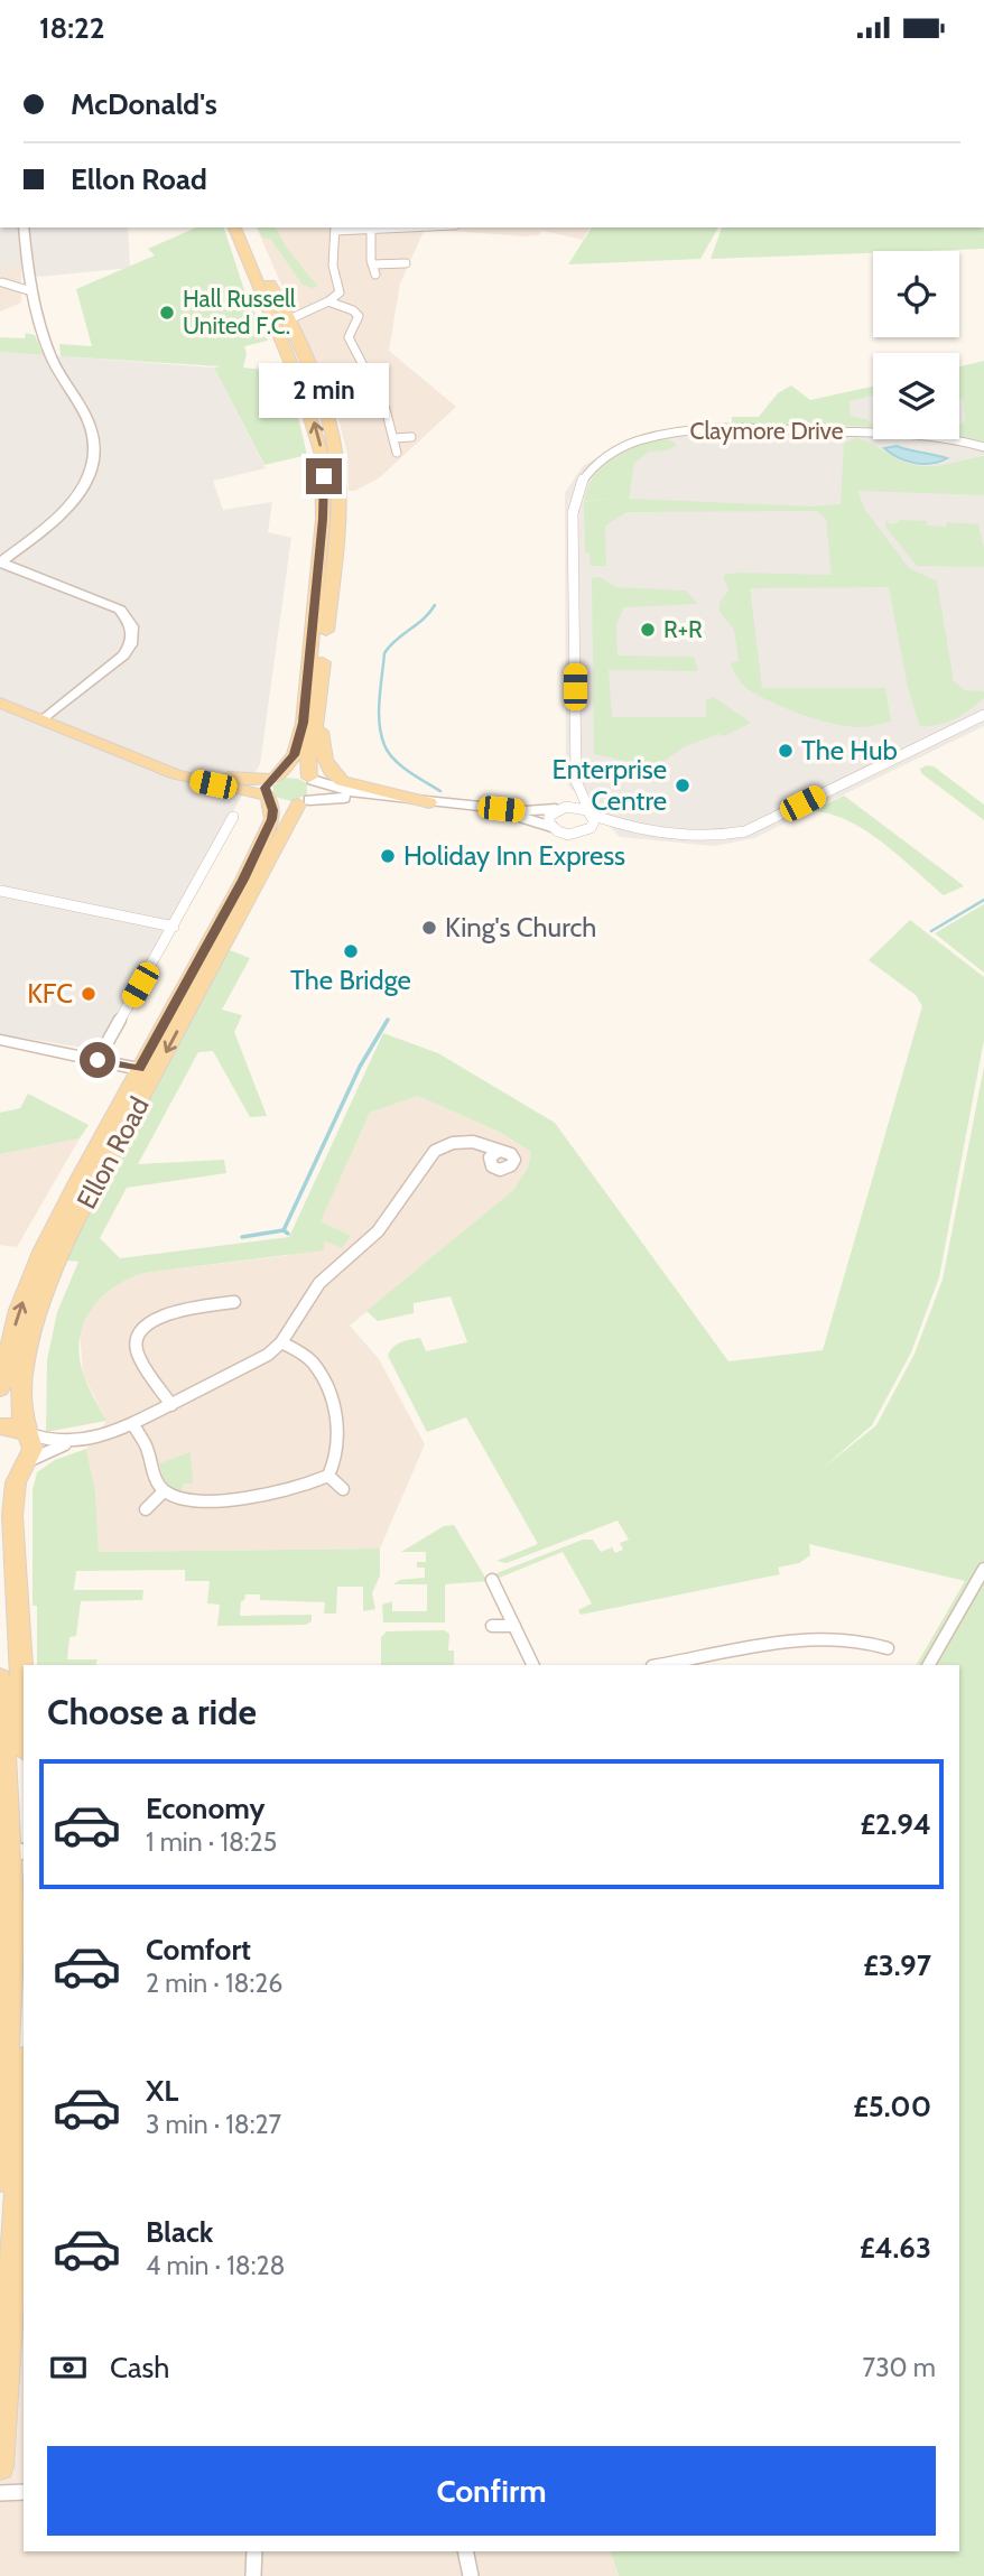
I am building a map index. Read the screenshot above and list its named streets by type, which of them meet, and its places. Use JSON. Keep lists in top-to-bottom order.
{
  "streets": {
    "main road": ["Ellon Road"],
    "street": ["Claymore Drive"]
  },
  "places": [
    "Hall Russell United F.C.",
    "R+R",
    "The Hub",
    "Enterprise Centre",
    "Holiday Inn Express",
    "King's Church",
    "The Bridge",
    "KFC"
  ],
  "page": {
    "status": "18:22",
    "banner": ["McDonald's", "Ellon Road"],
    "bubble": "2 min",
    "heading": "Choose a ride",
    "list": [
      {
        "name": "Economy",
        "note": "1 min · 18:25",
        "value": "£2.94"
      },
      {
        "name": "Comfort",
        "note": "2 min · 18:26",
        "value": "£3.97"
      },
      {
        "name": "XL",
        "note": "3 min · 18:27",
        "value": "£5.00"
      },
      {
        "name": "Black",
        "note": "4 min · 18:28",
        "value": "£4.63"
      }
    ],
    "pay": ["Cash", "730 m"],
    "buttons": "Confirm"
  }
}
